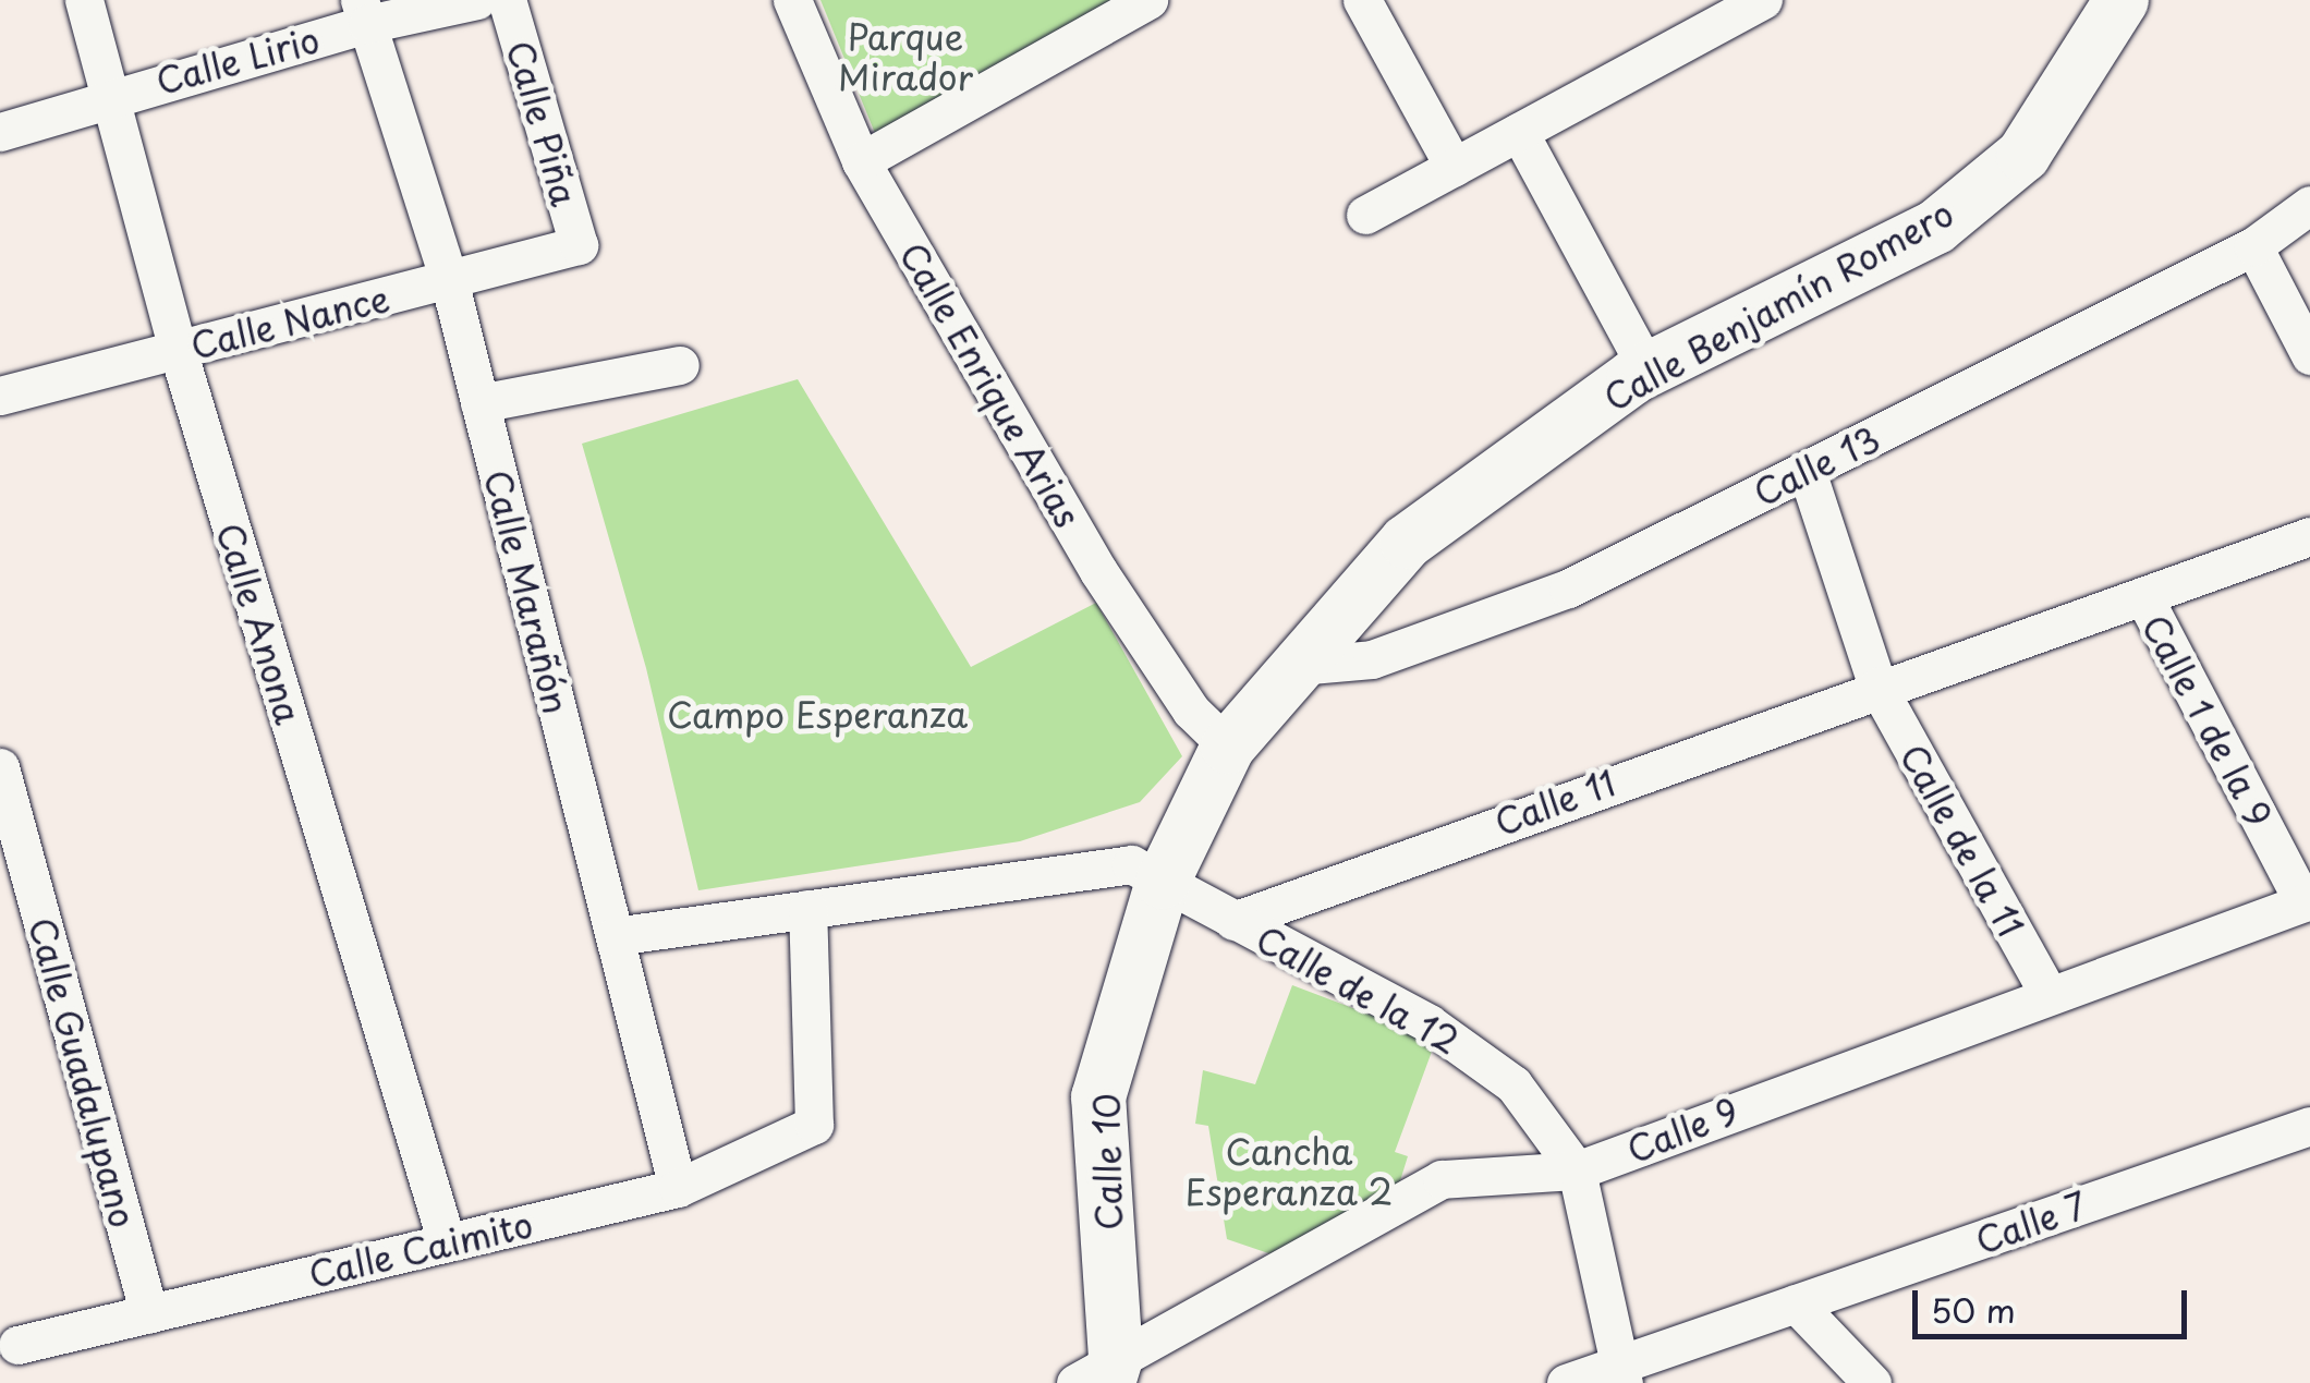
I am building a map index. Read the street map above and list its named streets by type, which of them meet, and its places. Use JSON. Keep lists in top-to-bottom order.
{
  "streets": {
    "street": [
      "Calle Lirio",
      "Calle Piña",
      "Calle Benjamín Romero",
      "Calle Nance",
      "Calle Enrique Arias",
      "Calle 13",
      "Calle Marañón",
      "Calle Anona",
      "Calle 1 de la 9",
      "Calle 11",
      "Calle de la 11",
      "Calle de la 12",
      "Calle Guadalupano",
      "Calle 9",
      "Calle 10",
      "Calle 7",
      "Calle Caimito"
    ]
  },
  "crossings": [
    ["Calle Lirio", "Calle Marañón"],
    ["Calle Lirio", "Calle Anona"],
    ["Calle Piña", "Calle Nance"],
    ["Calle Benjamín Romero", "Calle Enrique Arias"],
    ["Calle Benjamín Romero", "Calle 13"],
    ["Calle Benjamín Romero", "Calle de la 12"],
    ["Calle Benjamín Romero", "Calle 10"],
    ["Calle Nance", "Calle Marañón"],
    ["Calle Nance", "Calle Anona"],
    ["Calle Marañón", "Calle Caimito"],
    ["Calle Anona", "Calle Caimito"],
    ["Calle 1 de la 9", "Calle 11"],
    ["Calle 1 de la 9", "Calle 9"],
    ["Calle 11", "Calle de la 11"],
    ["Calle 11", "Calle de la 12"],
    ["Calle de la 11", "Calle 9"],
    ["Calle de la 12", "Calle 9"],
    ["Calle de la 12", "Calle 10"],
    ["Calle Guadalupano", "Calle Caimito"],
    ["Calle 9", "Calle 10"]
  ],
  "parks": ["Parque Mirador", "Campo Esperanza", "Cancha Esperanza 2"],
  "scale_bar": "50 m"
}
